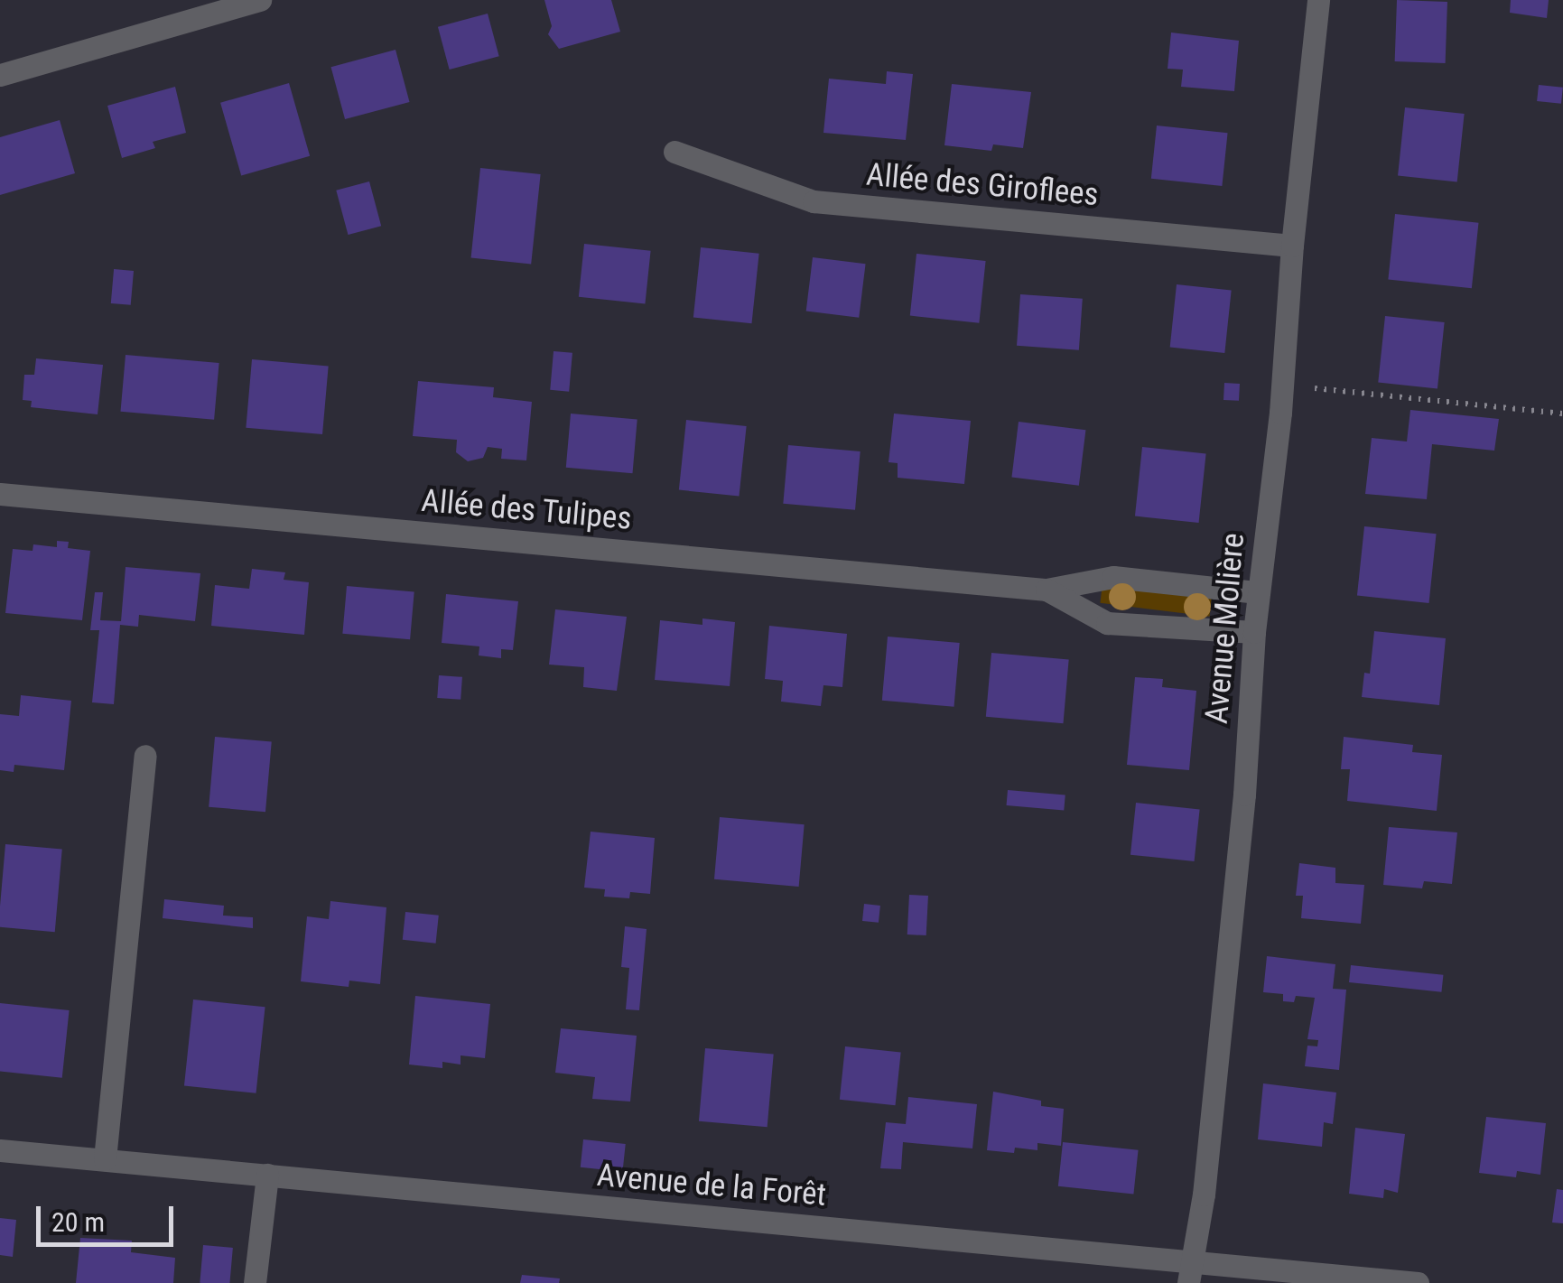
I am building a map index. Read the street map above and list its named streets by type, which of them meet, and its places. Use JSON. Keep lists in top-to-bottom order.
{
  "streets": {
    "street": [
      "Allée des Giroflees",
      "Allée des Tulipes",
      "Avenue Molière",
      "Avenue de la Forêt"
    ]
  },
  "crossings": [
    ["Allée des Giroflees", "Avenue Molière"],
    ["Allée des Tulipes", "Avenue Molière"],
    ["Avenue Molière", "Avenue de la Forêt"]
  ],
  "scale_bar": "20 m"
}
